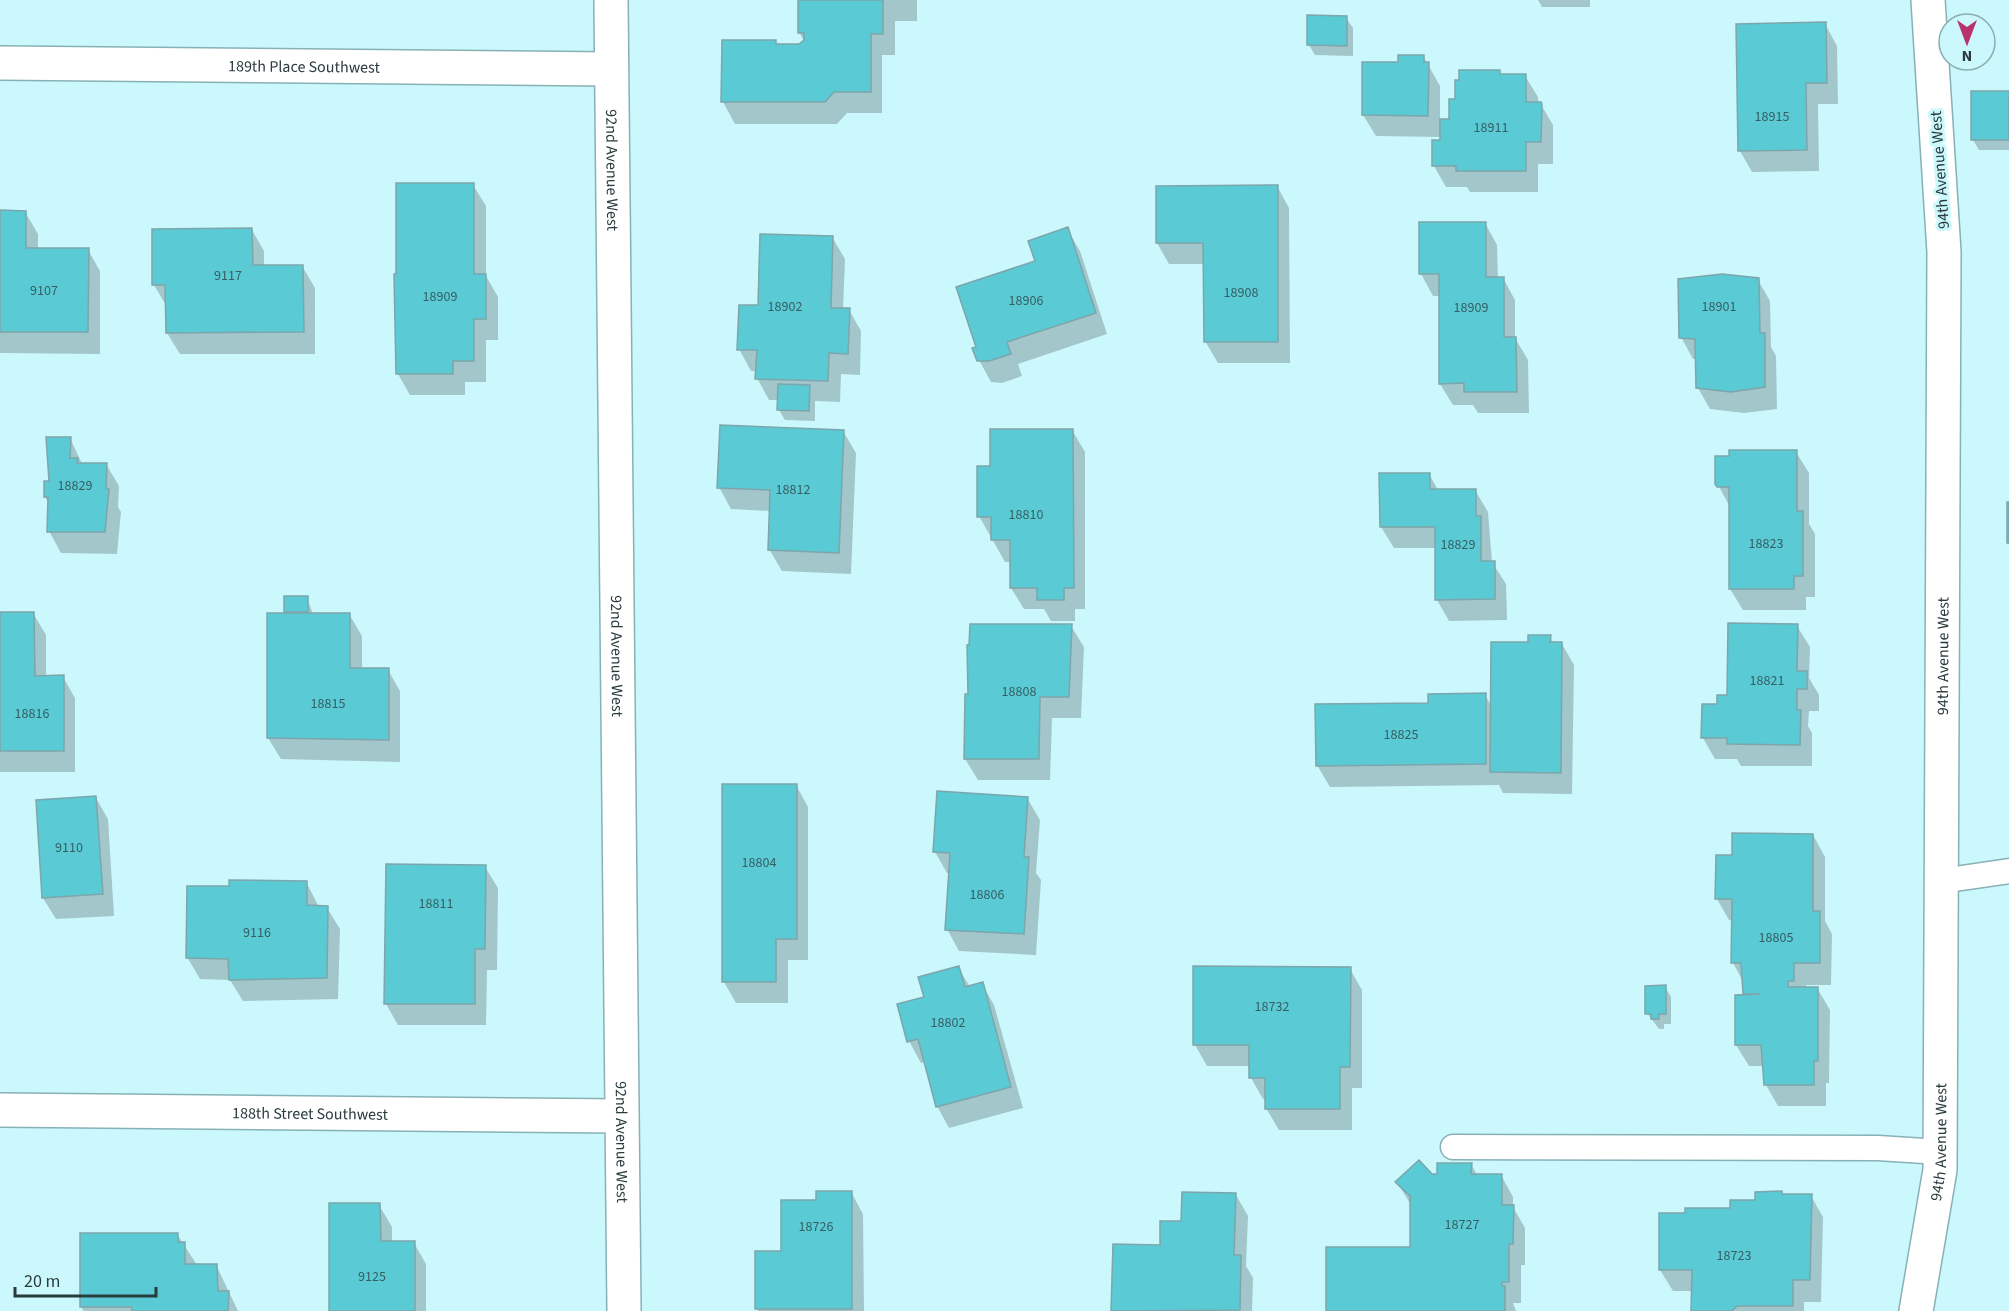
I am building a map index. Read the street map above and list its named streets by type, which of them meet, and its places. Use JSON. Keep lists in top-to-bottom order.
{
  "streets": {
    "street": [
      "189th Place Southwest",
      "92nd Avenue West",
      "94th Avenue West",
      "188th Street Southwest"
    ]
  },
  "crossings": [
    ["189th Place Southwest", "92nd Avenue West"],
    ["92nd Avenue West", "188th Street Southwest"]
  ],
  "house_numbers": [
    "18915",
    "18911",
    "9117",
    "9107",
    "18908",
    "18909",
    "18906",
    "18902",
    "18901",
    "18909",
    "18829",
    "18812",
    "18810",
    "18823",
    "18829",
    "18821",
    "18808",
    "18815",
    "18816",
    "18825",
    "9110",
    "18804",
    "18806",
    "18811",
    "9116",
    "18805",
    "18732",
    "18802",
    "18727",
    "18726",
    "18723",
    "9125"
  ],
  "scale_bar": "20 m",
  "north": "bottom"
}
